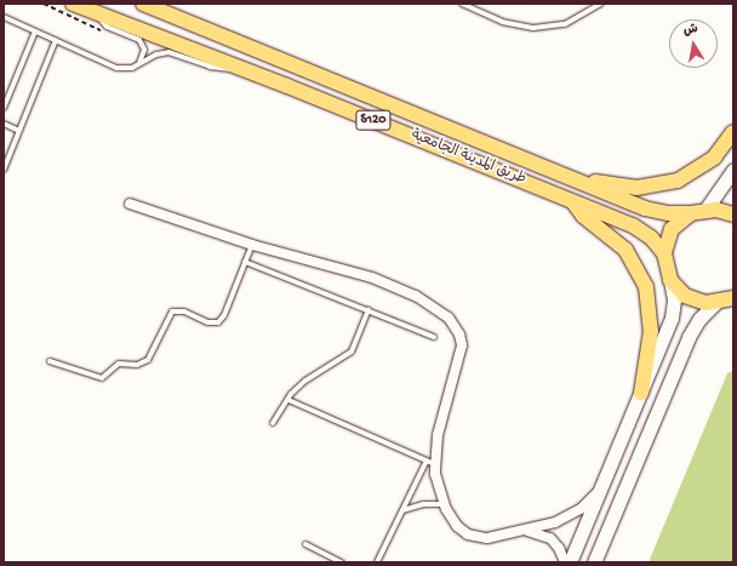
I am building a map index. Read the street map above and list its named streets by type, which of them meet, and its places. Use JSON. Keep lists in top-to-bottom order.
{
  "streets": {
    "main road": ["S120", "طريق المدينة الجامعية"]
  },
  "north": "top"
}
